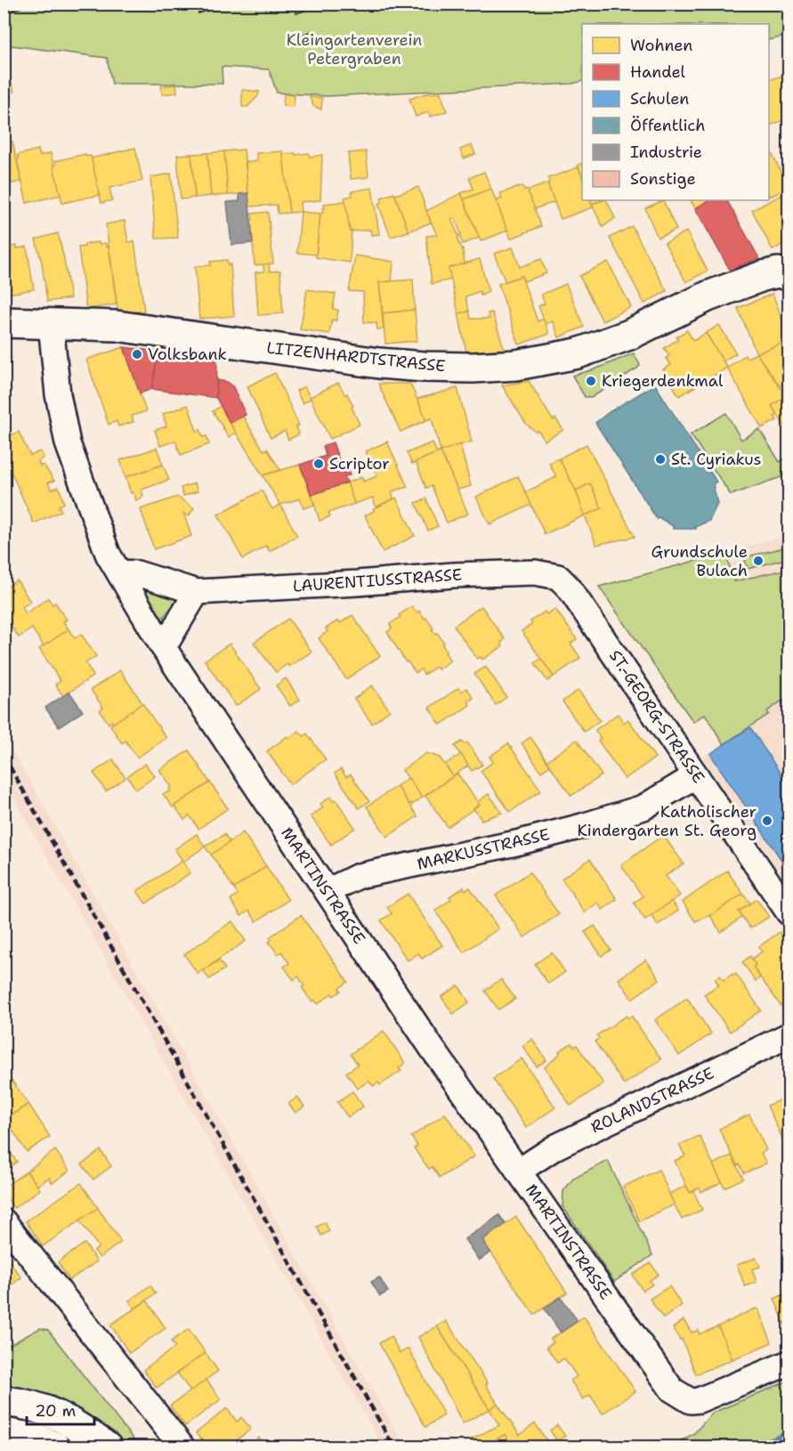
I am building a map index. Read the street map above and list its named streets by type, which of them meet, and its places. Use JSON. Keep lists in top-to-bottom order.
{
  "streets": {
    "main road": ["LITZENHARDTSTRASSE"],
    "street": [
      "LAURENTIUSSTRASSE",
      "ST.-GEORG-STRASSE",
      "MARKUSSTRASSE",
      "MARTINSTRASSE",
      "ROLANDSTRASSE"
    ]
  },
  "crossings": [
    ["LITZENHARDTSTRASSE", "MARTINSTRASSE"],
    ["LAURENTIUSSTRASSE", "ST.-GEORG-STRASSE"],
    ["LAURENTIUSSTRASSE", "MARTINSTRASSE"],
    ["ST.-GEORG-STRASSE", "MARKUSSTRASSE"],
    ["MARKUSSTRASSE", "MARTINSTRASSE"],
    ["MARTINSTRASSE", "ROLANDSTRASSE"]
  ],
  "parks": ["Kleingartenverein Petergraben"],
  "places": [
    "Volksbank",
    "Kriegerdenkmal",
    "St. Cyriakus",
    "Scriptor",
    "Grundschule Bulach",
    "Katholischer Kindergarten St. Georg"
  ],
  "legend": [
    "Wohnen",
    "Handel",
    "Schulen",
    "Öffentlich",
    "Industrie",
    "Sonstige"
  ],
  "scale_bar": "20 m"
}
